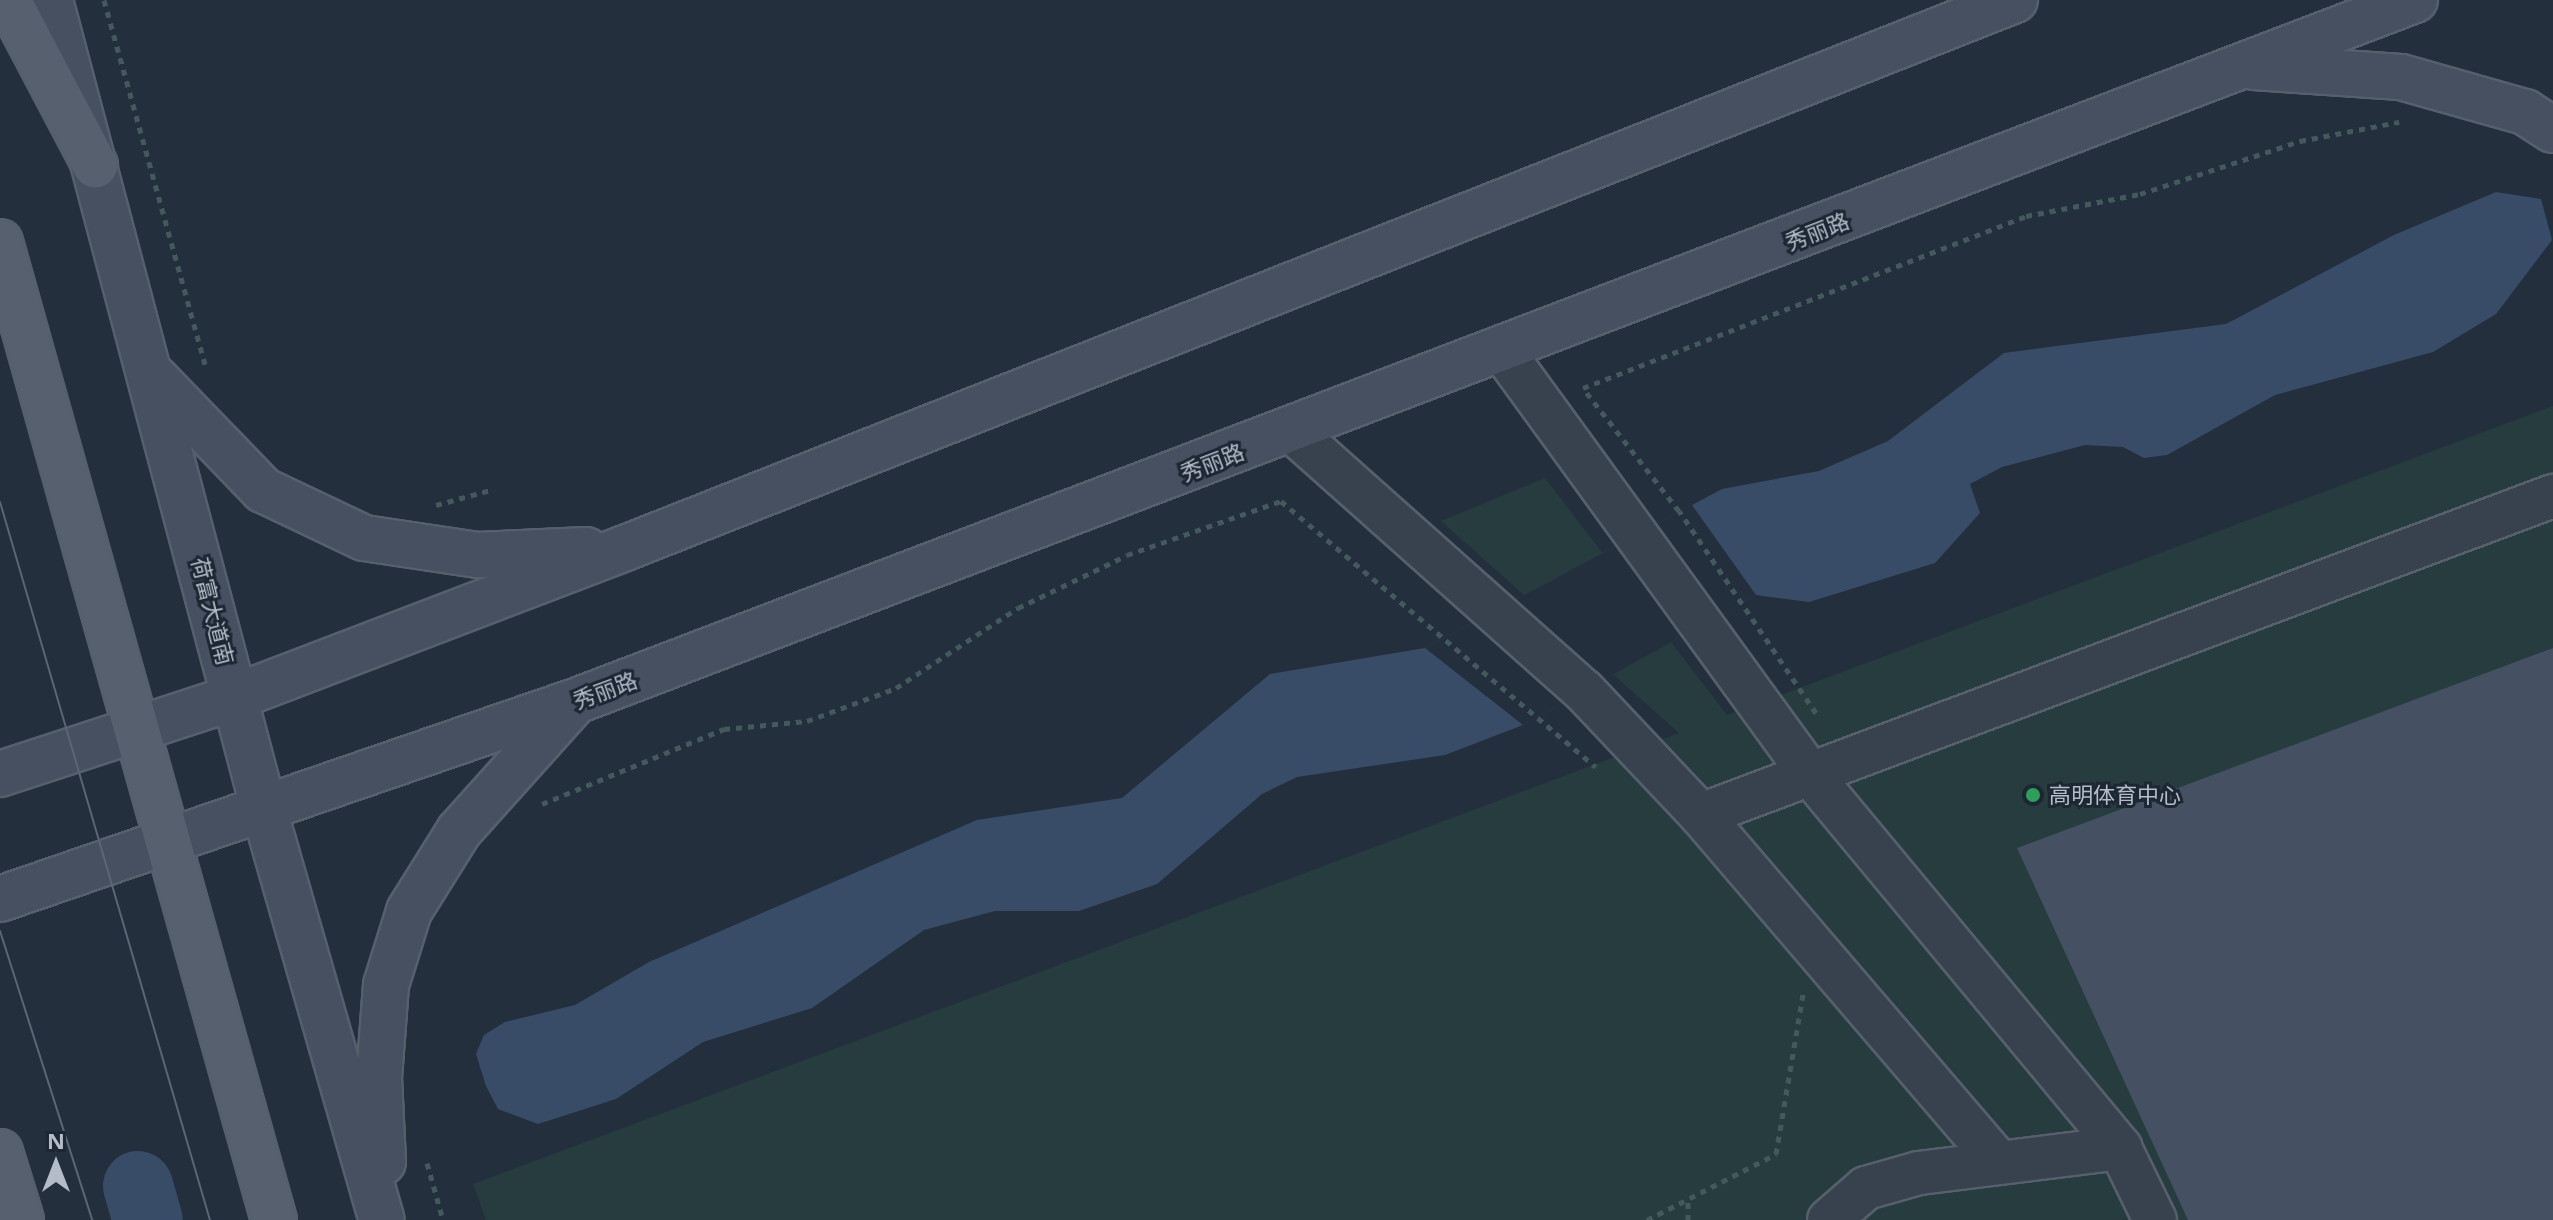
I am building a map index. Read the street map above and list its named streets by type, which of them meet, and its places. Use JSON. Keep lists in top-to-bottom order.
{
  "streets": {
    "street": ["秀丽路", "荷富大道南"]
  },
  "crossings": [
    ["秀丽路", "荷富大道南"]
  ],
  "places": ["高明体育中心"],
  "north": "top"
}
